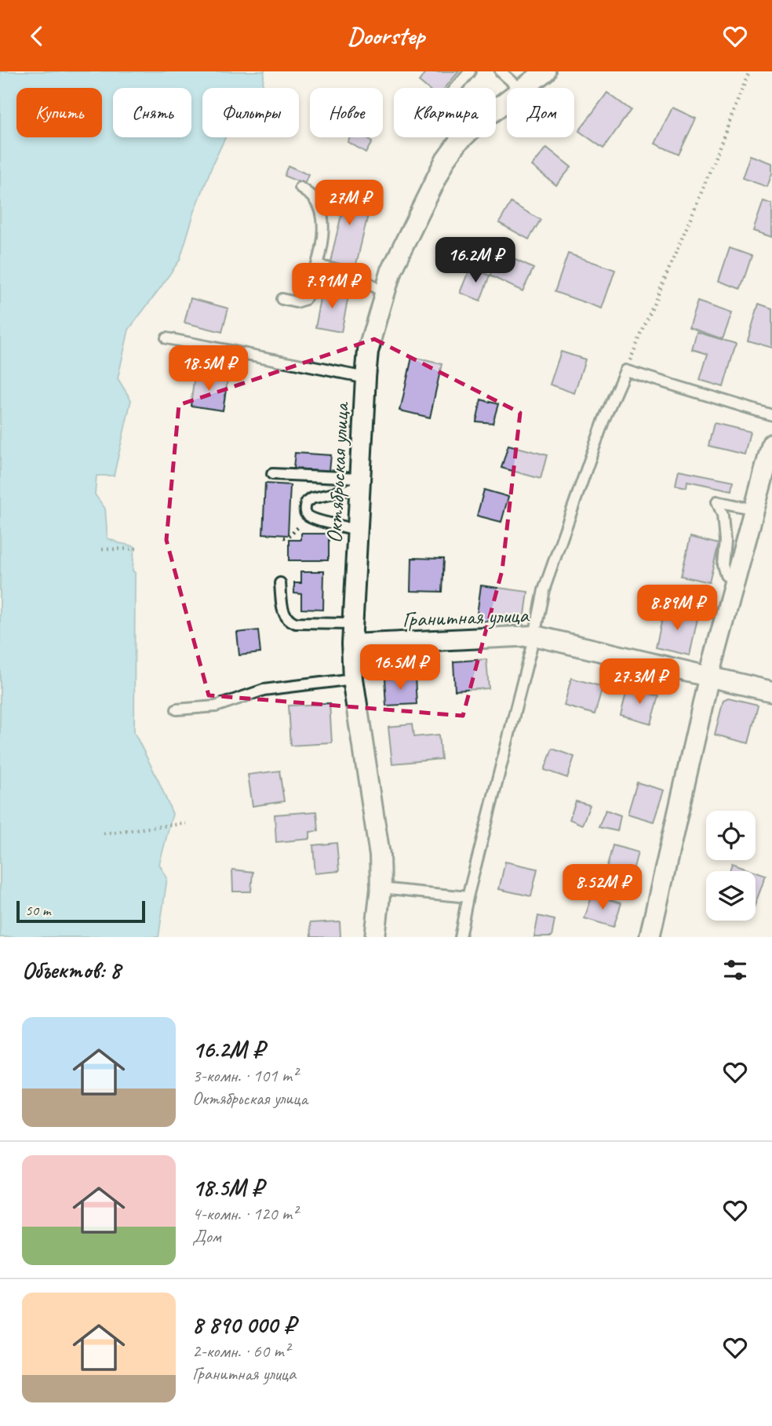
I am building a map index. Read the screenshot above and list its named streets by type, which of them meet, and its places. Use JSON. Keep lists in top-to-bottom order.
{
  "streets": {
    "street": ["Октябрьская улица", "Гранитная улица"]
  },
  "crossings": [
    ["Октябрьская улица", "Гранитная улица"]
  ],
  "scale_bar": "50 m",
  "page": {
    "header": "Doorstep",
    "chip": [
      "Купить",
      "Снять",
      "Фильтры",
      "Новое",
      "Квартира",
      "Дом"
    ],
    "price": [
      "27M ₽",
      "16.2M ₽",
      "7.91M ₽",
      "18.5M ₽",
      "8.89M ₽",
      "16.5M ₽",
      "27.3M ₽",
      "8.52M ₽"
    ],
    "scale": "50 m",
    "heading": "Объектов: 8",
    "list": [
      {
        "name": "16.2M ₽",
        "note": "3-комн. · 101 m² · Октябрьская улица"
      },
      {
        "name": "18.5M ₽",
        "note": "4-комн. · 120 m² · Дом"
      },
      {
        "name": "8 890 000 ₽",
        "note": "2-комн. · 60 m² · Гранитная улица"
      }
    ]
  }
}
